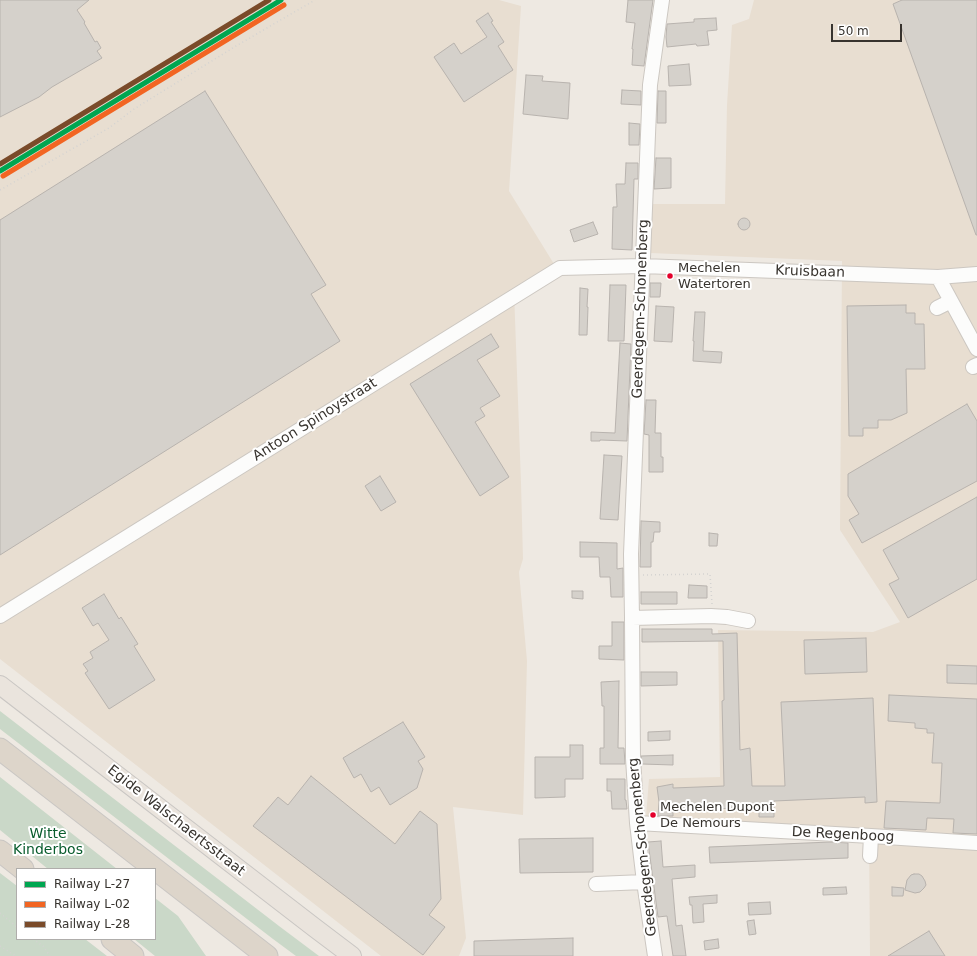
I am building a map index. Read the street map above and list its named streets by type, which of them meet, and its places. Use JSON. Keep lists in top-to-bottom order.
{
  "streets": {
    "main road": ["Egide Walschaertsstraat"],
    "street": [
      "Kruisbaan",
      "Geerdegem-Schonenberg",
      "Antoon Spinoystraat",
      "De Regenboog"
    ]
  },
  "crossings": [
    ["Kruisbaan", "Geerdegem-Schonenberg"],
    ["Kruisbaan", "Antoon Spinoystraat"],
    ["Geerdegem-Schonenberg", "Antoon Spinoystraat"],
    ["Geerdegem-Schonenberg", "De Regenboog"]
  ],
  "parks": ["Witte Kinderbos"],
  "places": ["Mechelen Watertoren", "Mechelen Dupont De Nemours"],
  "lines": ["rail line L-27", "rail line L-28", "rail line L-02"],
  "legend": ["Railway L-27", "Railway L-02", "Railway L-28"],
  "scale_bar": "50 m"
}
